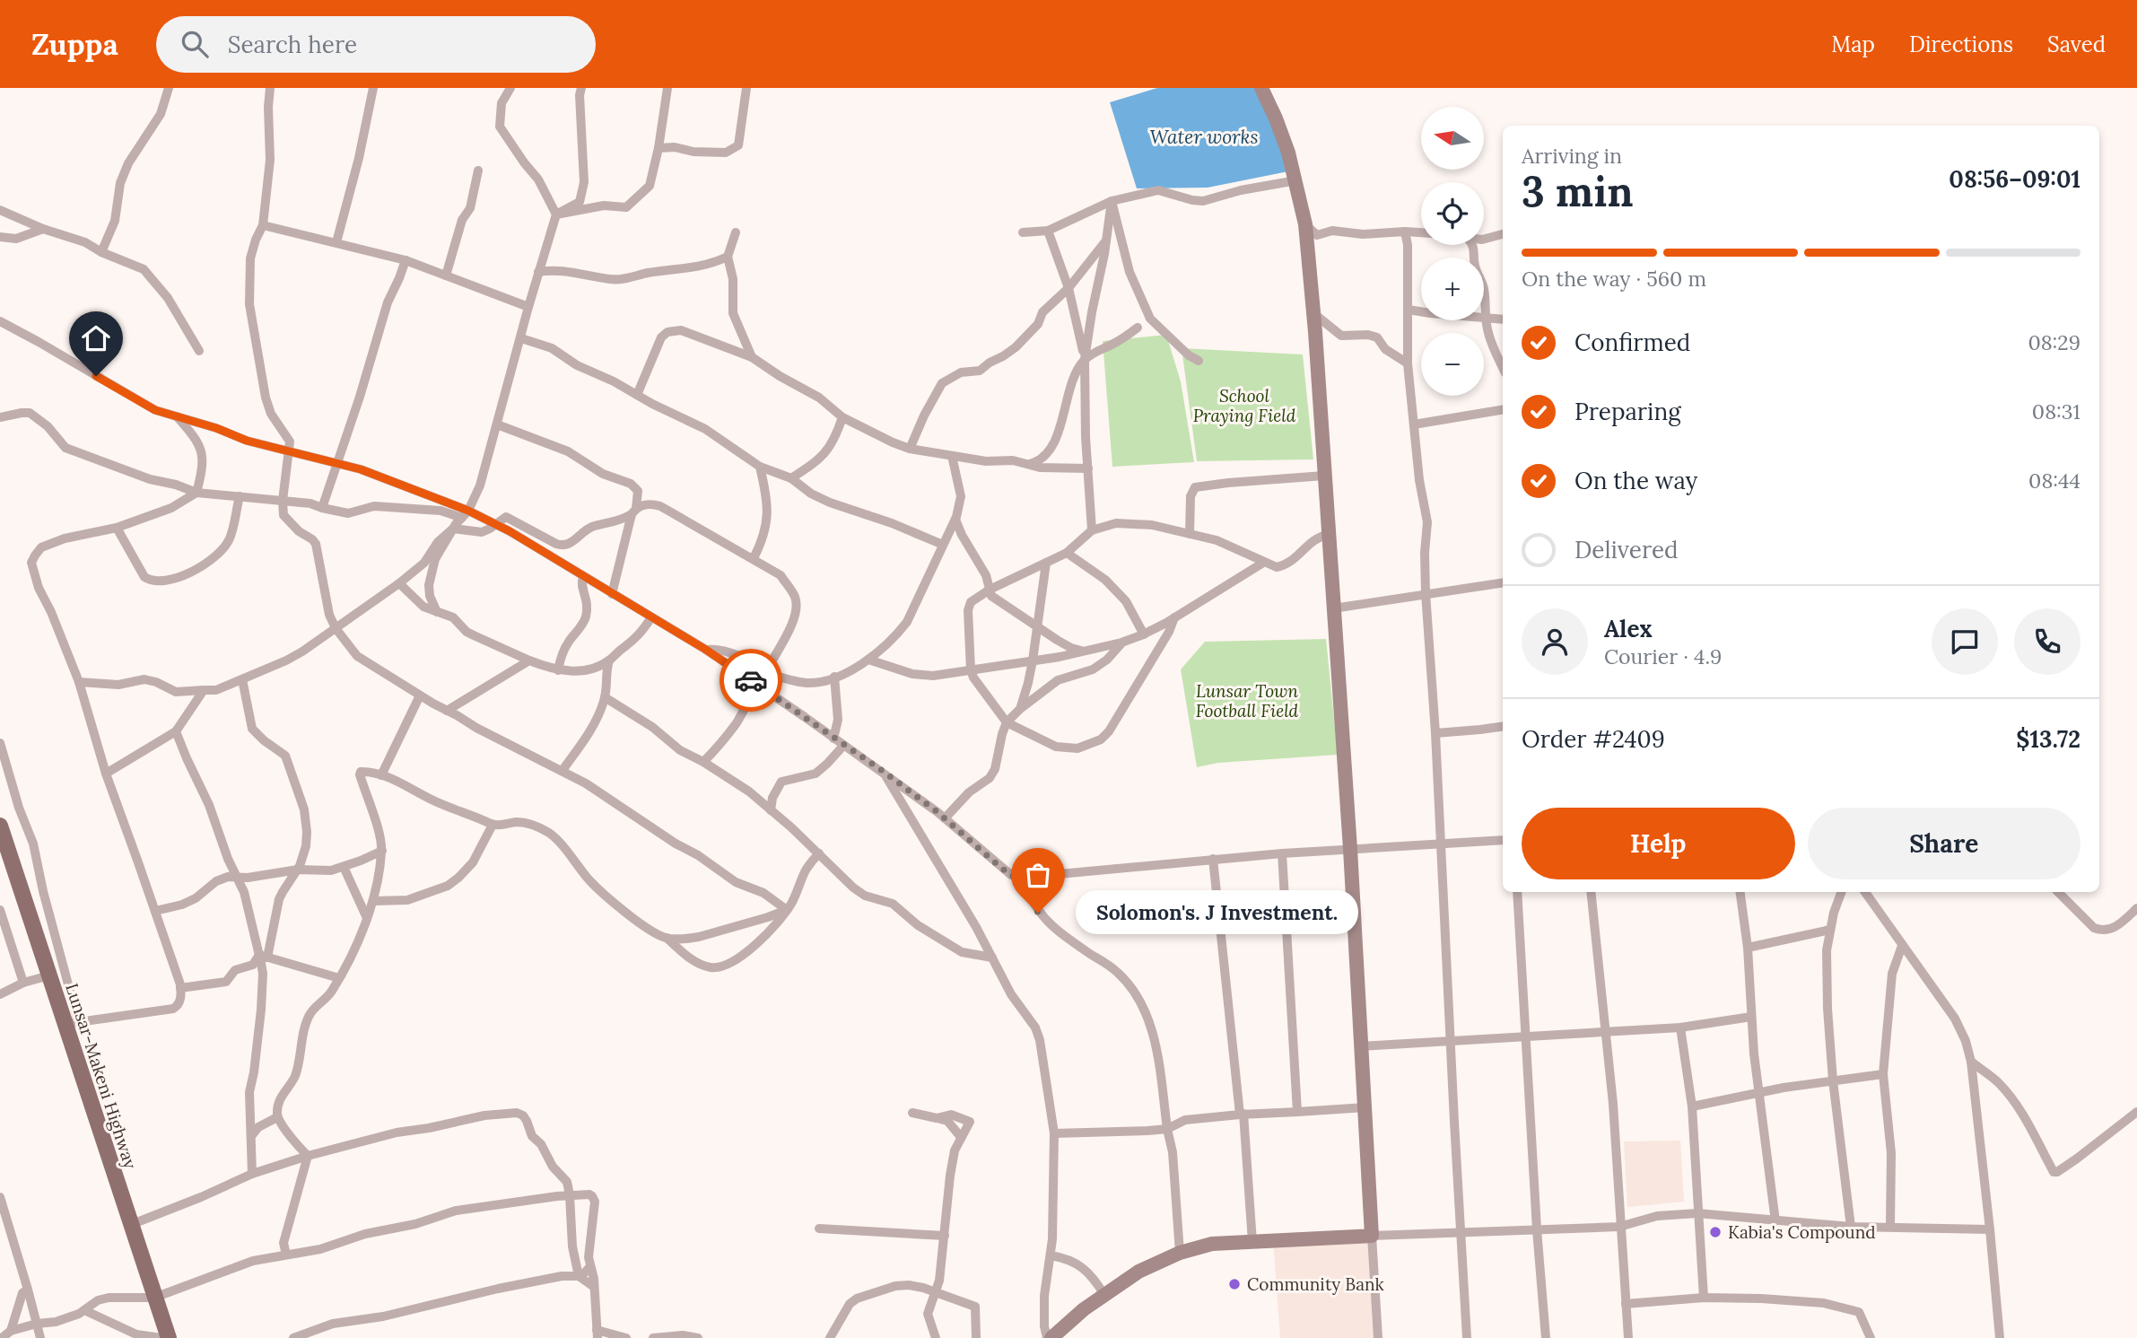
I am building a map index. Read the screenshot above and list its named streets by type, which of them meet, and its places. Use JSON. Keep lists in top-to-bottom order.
{
  "streets": {
    "main road": ["Lunsar-Makeni Highway"]
  },
  "water": ["Water works"],
  "parks": ["School Praying Field", "Lunsar Town Football Field"],
  "places": ["Solomon's. J Investment.", "Kabia's Compound", "Community Bank"],
  "north": "left",
  "page": {
    "header": "Zuppa",
    "search": "Search here",
    "nav": ["Map", "Directions", "Saved"],
    "map_buttons": ["+", "−"],
    "heading": ["3 min", "Arriving in", "08:56–09:01"],
    "panel": [
      "Alex",
      "Courier · 4.9",
      "Order #2409",
      "$13.72"
    ],
    "bar": "On the way · 560 m",
    "list": [
      ["Confirmed", "08:29"],
      ["Preparing", "08:31"],
      ["On the way", "08:44"],
      "Delivered"
    ],
    "buttons": ["Help", "Share"],
    "bubble": "Solomon's. J Investment."
  }
}
